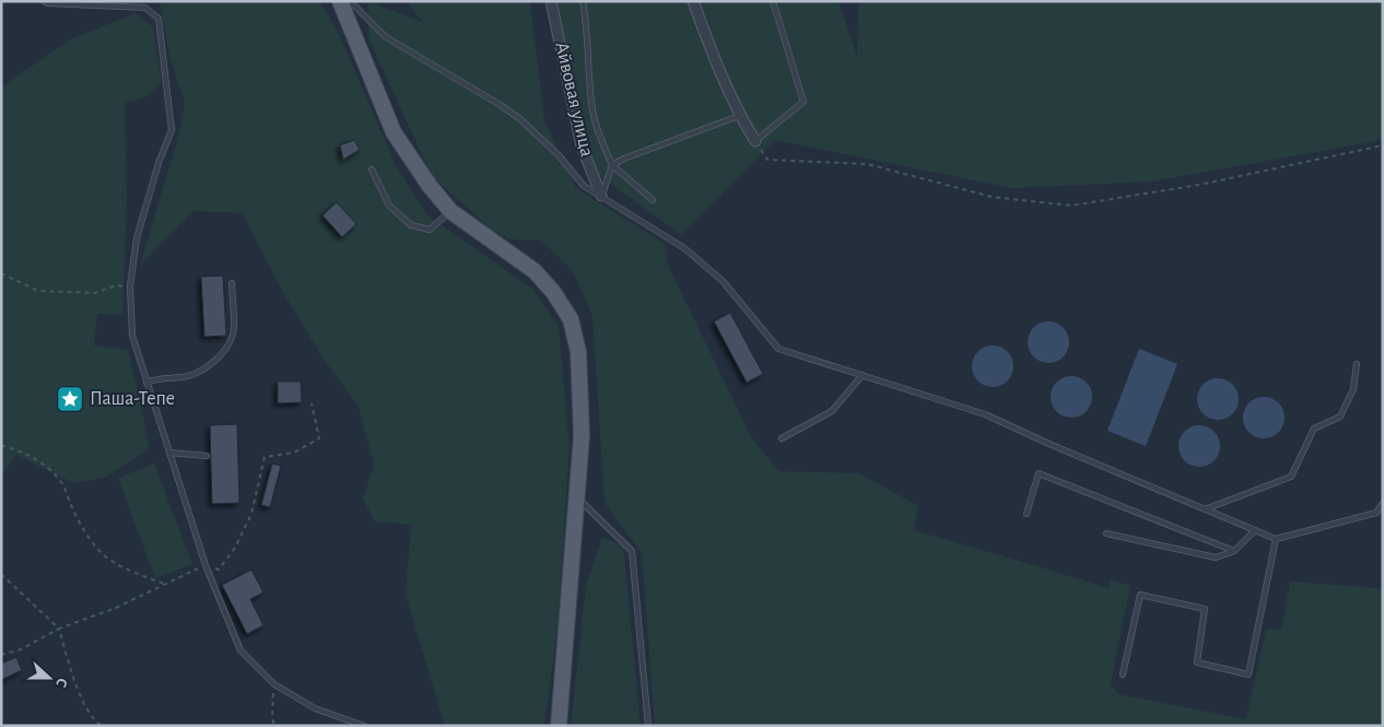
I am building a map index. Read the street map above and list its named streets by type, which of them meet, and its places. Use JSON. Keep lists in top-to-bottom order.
{
  "streets": {
    "street": ["Айвовая улица"]
  },
  "places": {
    "place": ["Паша-Тепе"]
  },
  "north": "right"
}
